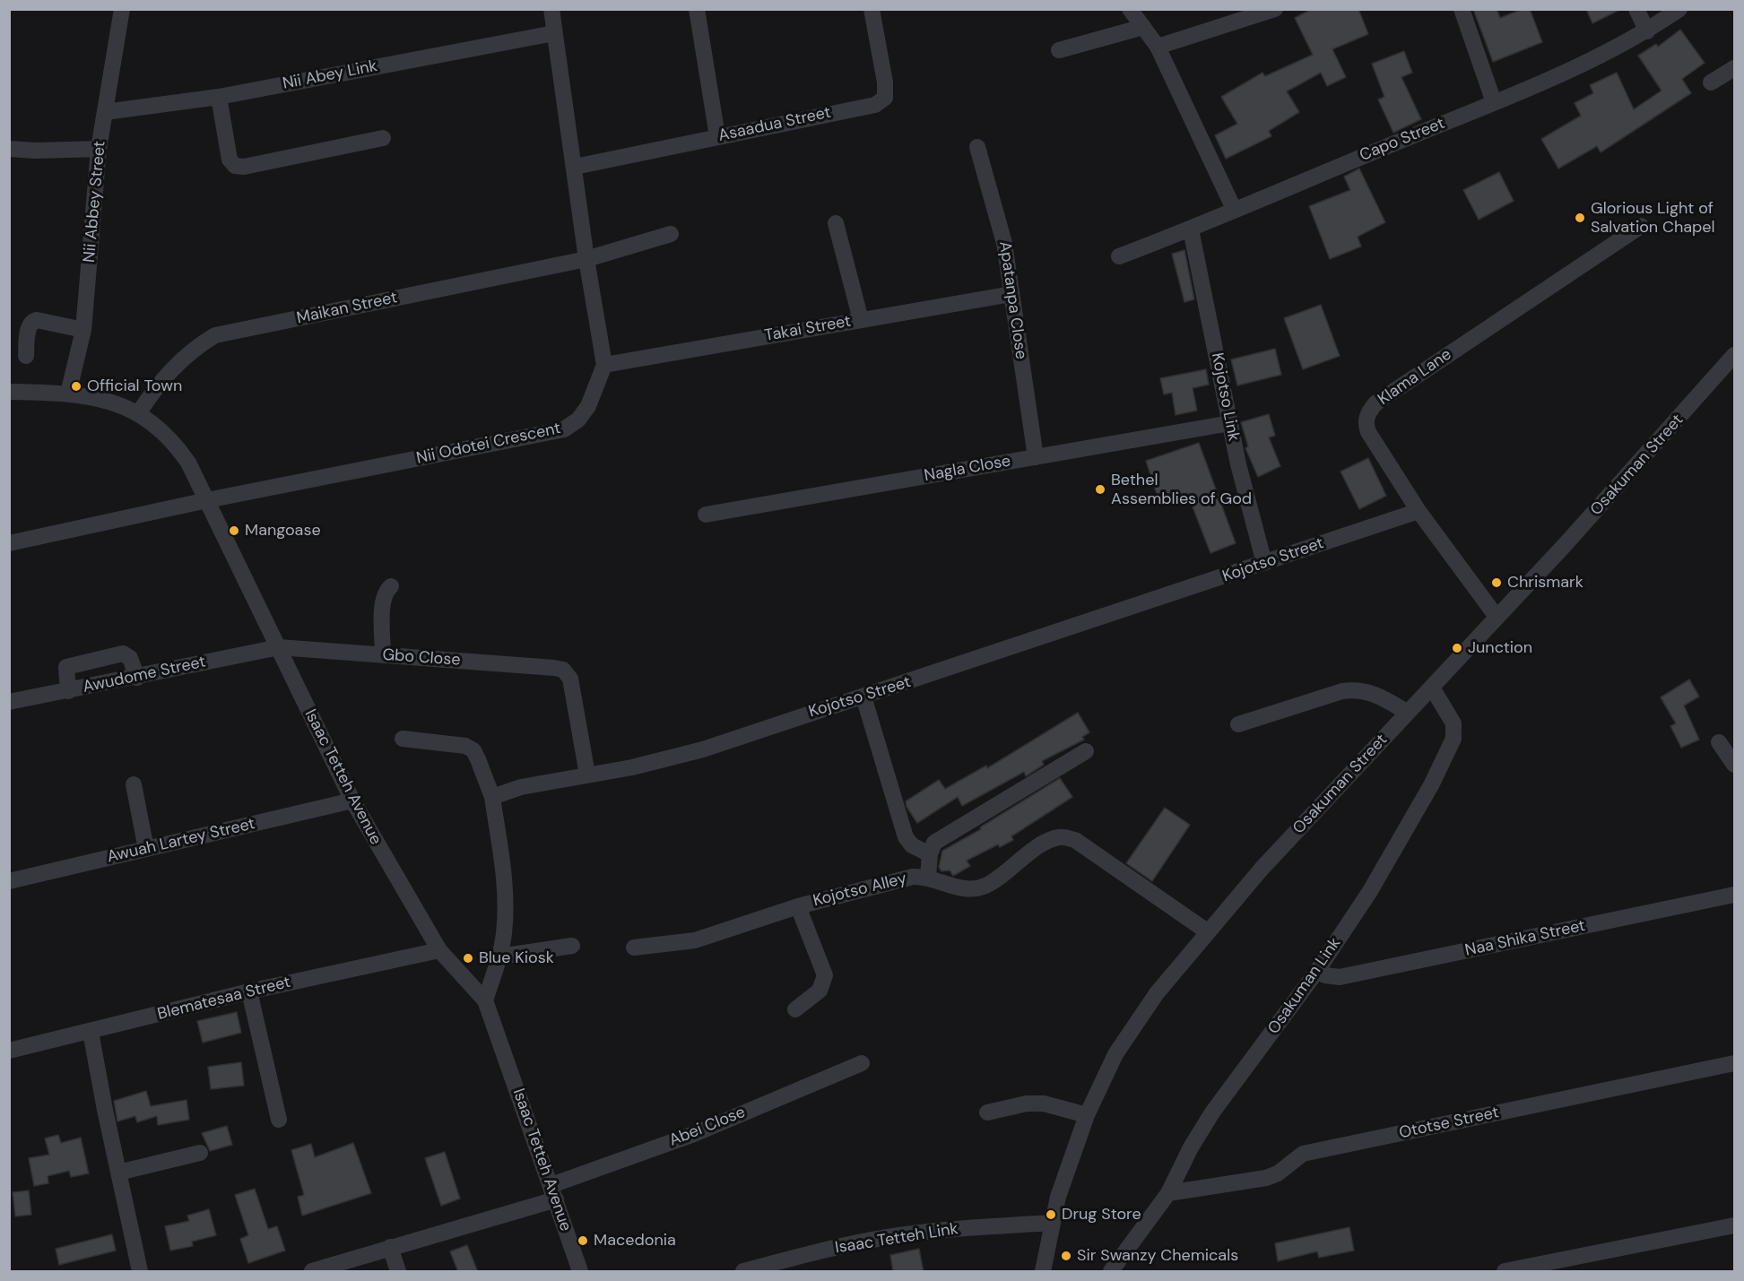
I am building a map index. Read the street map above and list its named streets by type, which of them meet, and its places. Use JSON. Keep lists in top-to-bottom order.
{
  "streets": {
    "street": [
      "Nii Abey Link",
      "Asaadua Street",
      "Capo Street",
      "Nii Abbey Street",
      "Apatanpa Close",
      "Maikan Street",
      "Takai Street",
      "Klama Lane",
      "Kojotso Link",
      "Nii Odotei Crescent",
      "Osakuman Street",
      "Nagla Close",
      "Kojotso Street",
      "Gbo Close",
      "Awudome Street",
      "Isaac Tetteh Avenue",
      "Awuah Lartey Street",
      "Kojotso Alley",
      "Naa Shika Street",
      "Osakuman Link",
      "Blematesaa Street",
      "Ototse Street",
      "Abei Close",
      "Isaac Tetteh Link"
    ]
  },
  "crossings": [
    ["Nii Abey Link", "Nii Abbey Street"],
    ["Capo Street", "Kojotso Link"],
    ["Nii Abbey Street", "Isaac Tetteh Avenue"],
    ["Apatanpa Close", "Takai Street"],
    ["Apatanpa Close", "Nagla Close"],
    ["Maikan Street", "Isaac Tetteh Avenue"],
    ["Takai Street", "Nii Odotei Crescent"],
    ["Klama Lane", "Osakuman Street"],
    ["Klama Lane", "Kojotso Street"],
    ["Kojotso Link", "Nagla Close"],
    ["Kojotso Link", "Kojotso Street"],
    ["Nii Odotei Crescent", "Isaac Tetteh Avenue"],
    ["Osakuman Street", "Kojotso Alley"],
    ["Osakuman Street", "Osakuman Link"],
    ["Osakuman Street", "Isaac Tetteh Link"],
    ["Kojotso Street", "Gbo Close"],
    ["Gbo Close", "Awudome Street"],
    ["Gbo Close", "Isaac Tetteh Avenue"],
    ["Awudome Street", "Isaac Tetteh Avenue"],
    ["Isaac Tetteh Avenue", "Awuah Lartey Street"],
    ["Isaac Tetteh Avenue", "Blematesaa Street"],
    ["Isaac Tetteh Avenue", "Abei Close"],
    ["Naa Shika Street", "Osakuman Link"],
    ["Osakuman Link", "Ototse Street"]
  ],
  "places": [
    "Glorious Light of Salvation Chapel",
    "Official Town",
    "Bethel Assemblies of God",
    "Mangoase",
    "Chrismark",
    "Junction",
    "Blue Kiosk",
    "Drug Store",
    "Macedonia",
    "Sir Swanzy Chemicals"
  ]
}
